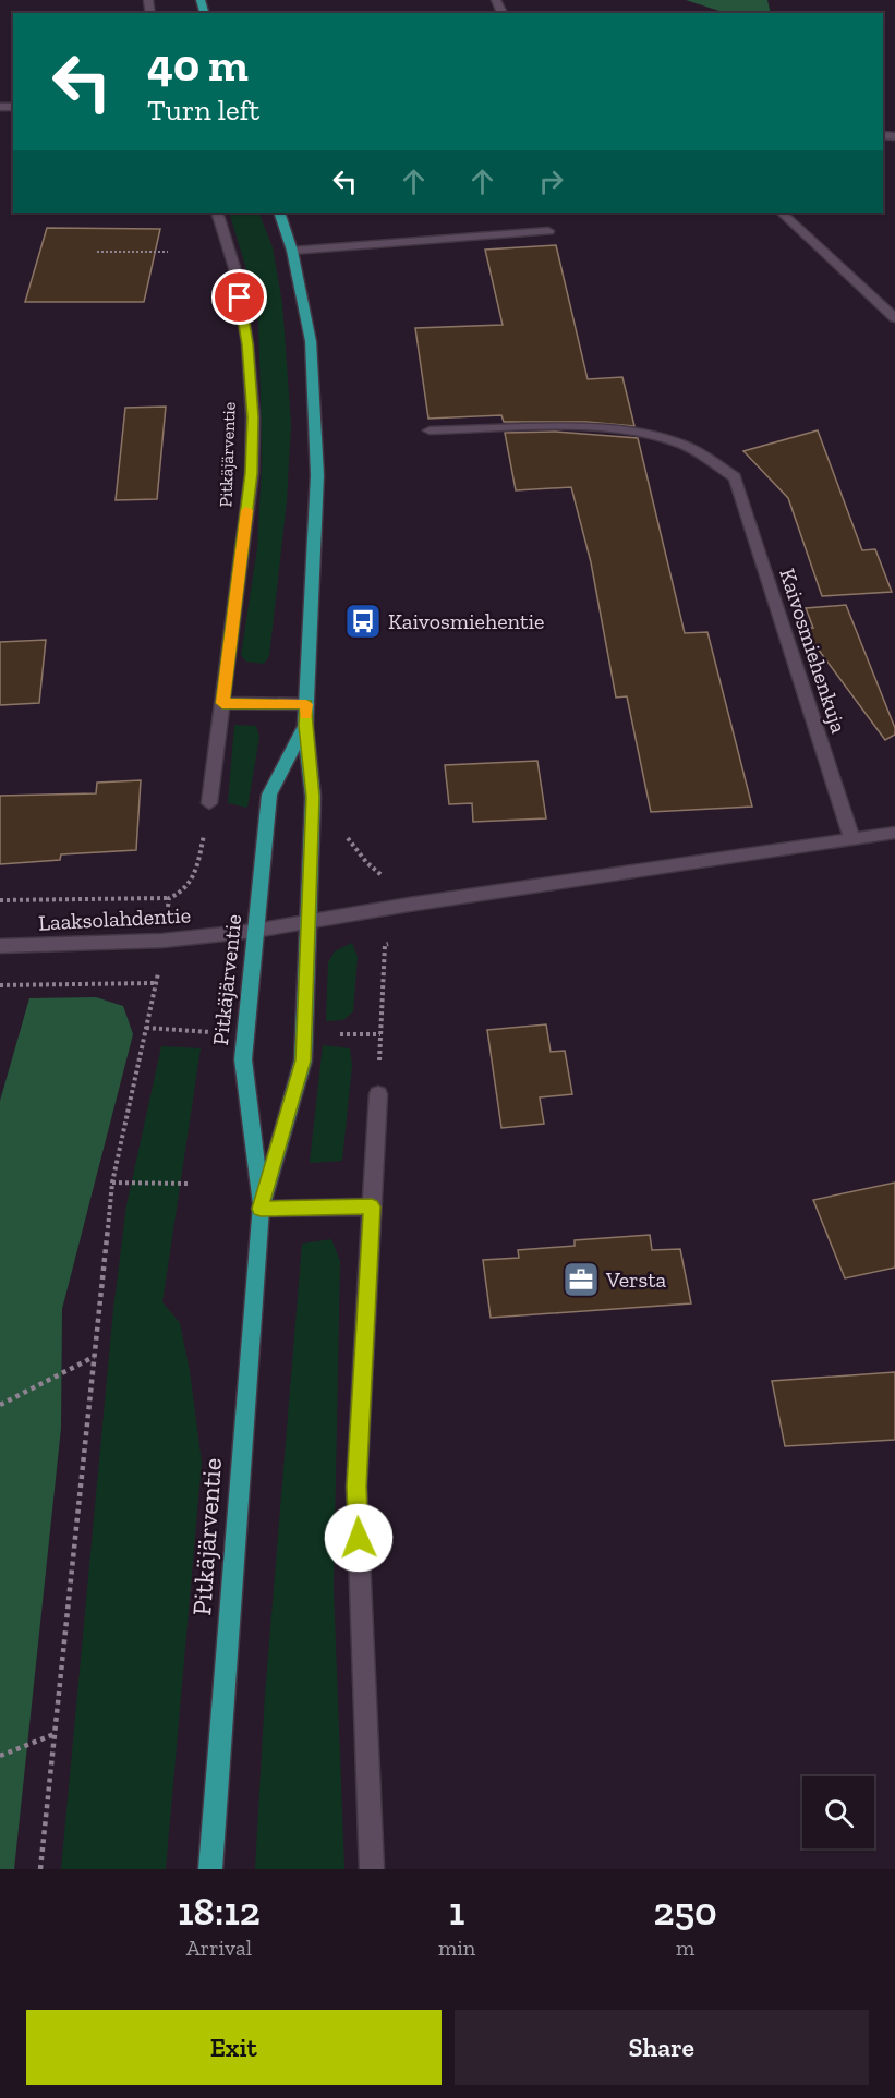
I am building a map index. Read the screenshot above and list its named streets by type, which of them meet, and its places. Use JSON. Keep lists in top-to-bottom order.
{
  "streets": {
    "main road": ["Pitkäjärventie"],
    "street": ["Kaivosmiehenkuja", "Laaksolahdentie"]
  },
  "crossings": [
    ["Pitkäjärventie", "Laaksolahdentie"]
  ],
  "places": {
    "bus stop": ["Kaivosmiehentie"],
    "office": ["Versta"]
  },
  "page": {
    "turn": ["40 m", "Turn left"],
    "eta": [
      "18:12",
      "Arrival",
      "1",
      "min",
      "250",
      "m"
    ],
    "buttons": ["Exit", "Share"]
  }
}
